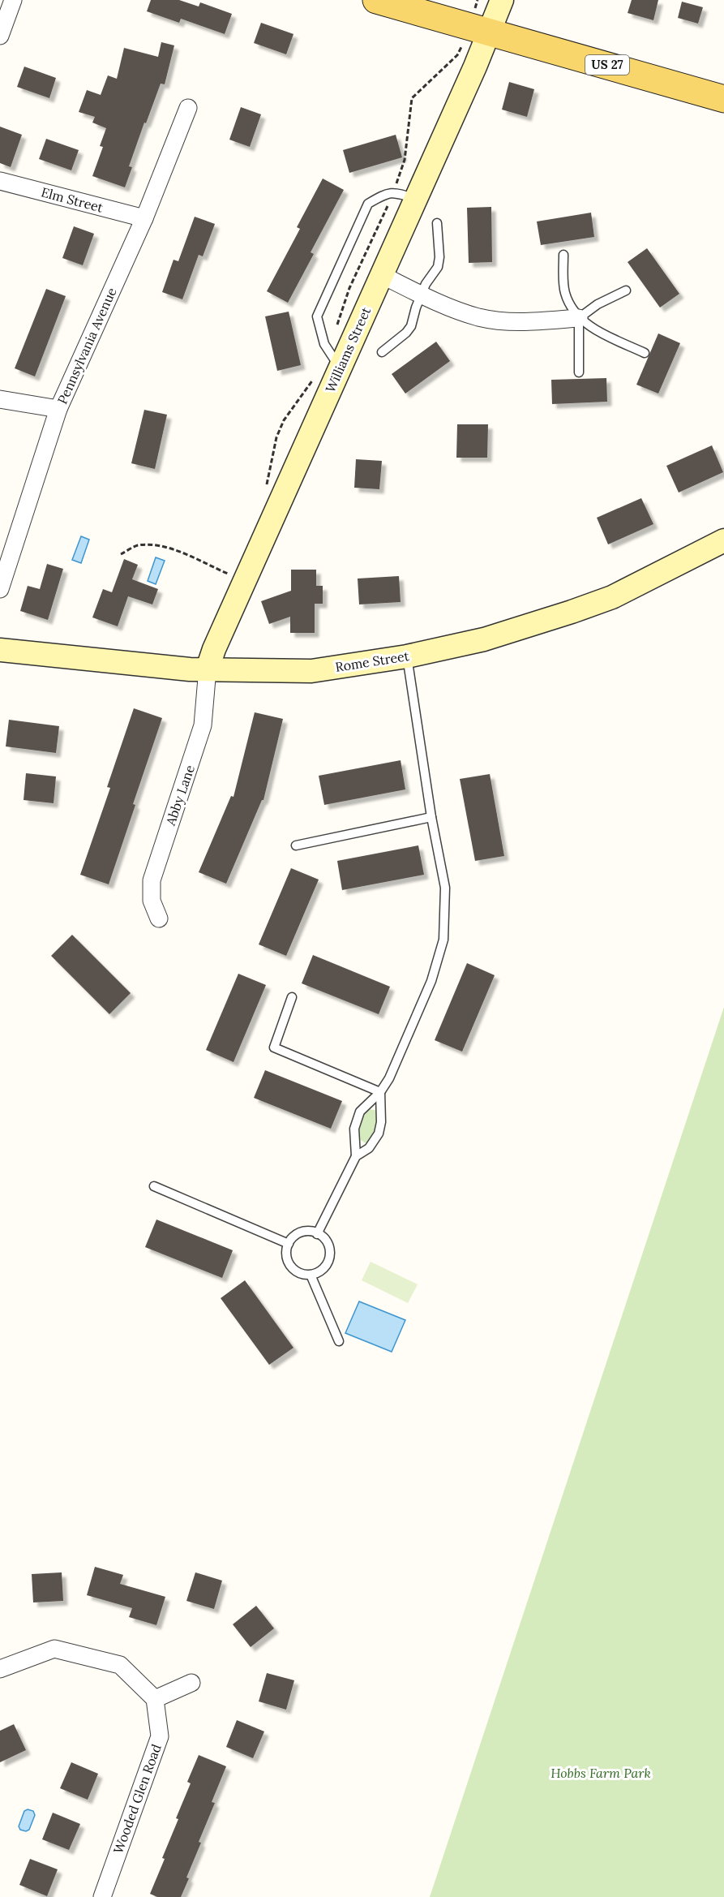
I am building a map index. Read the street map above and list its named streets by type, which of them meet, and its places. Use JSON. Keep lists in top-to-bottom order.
{
  "streets": {
    "main road": ["US 27"],
    "street": [
      "Elm Street",
      "Pennsylvania Avenue",
      "Williams Street",
      "Rome Street",
      "Abby Lane",
      "Wooded Glen Road"
    ]
  },
  "crossings": [
    ["US 27", "Williams Street"],
    ["Elm Street", "Pennsylvania Avenue"],
    ["Williams Street", "Rome Street"],
    ["Williams Street", "Abby Lane"],
    ["Rome Street", "Abby Lane"]
  ],
  "parks": ["Hobbs Farm Park"]
}
